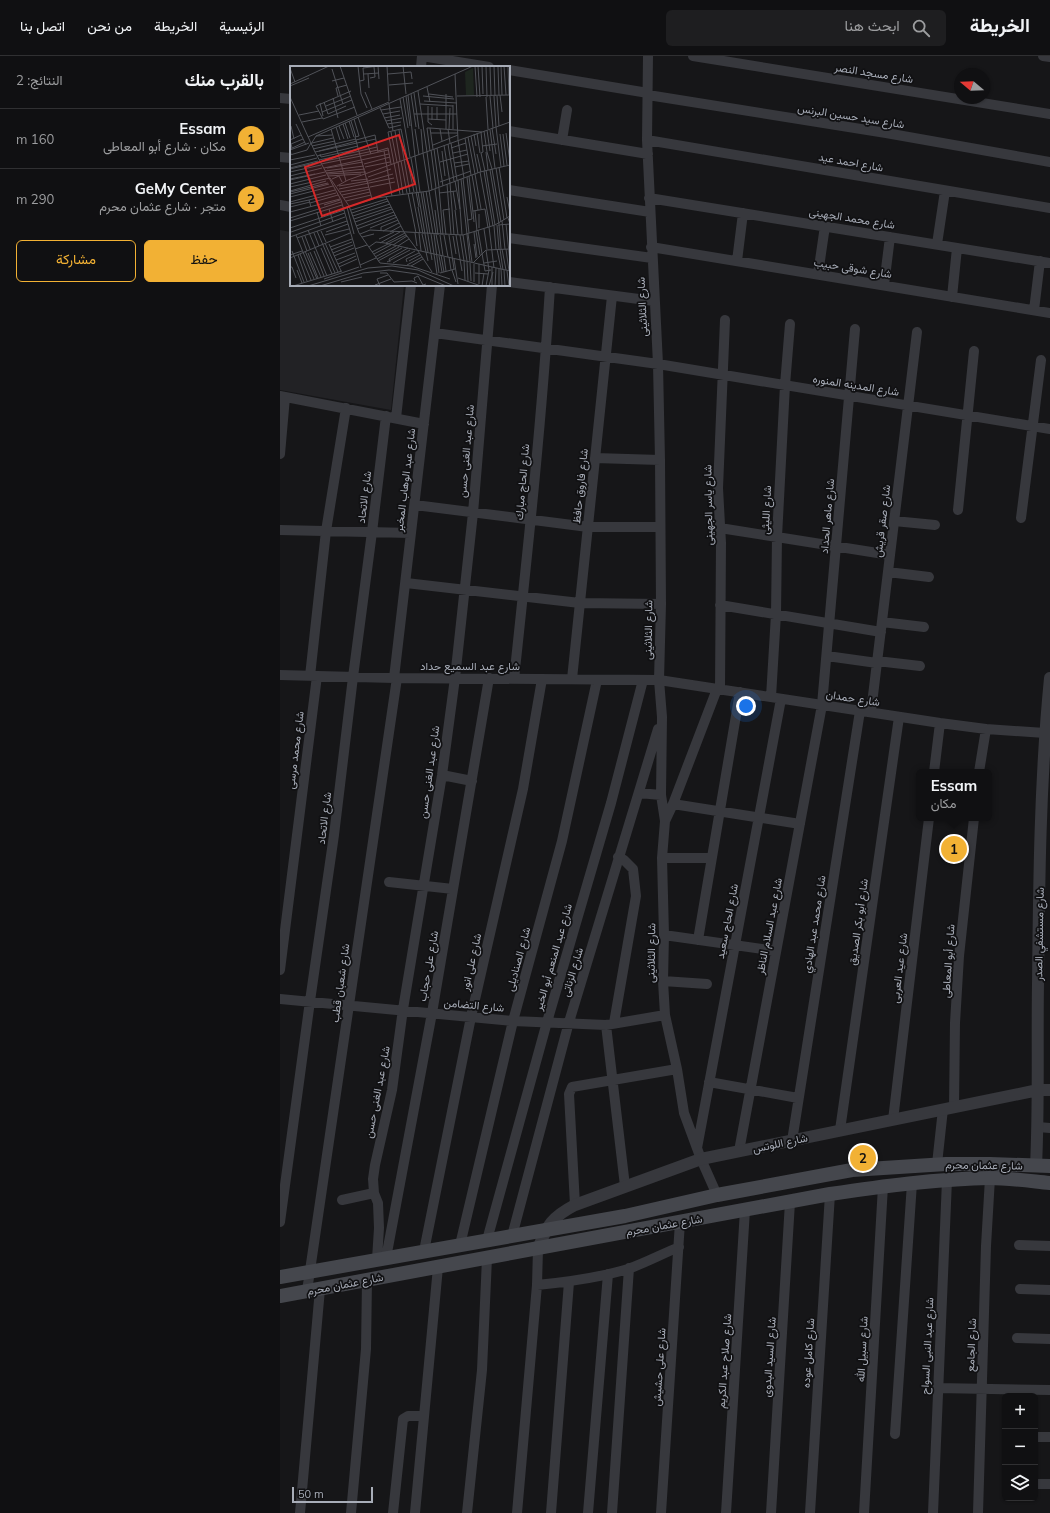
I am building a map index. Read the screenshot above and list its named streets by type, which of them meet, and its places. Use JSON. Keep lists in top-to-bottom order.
{
  "streets": {
    "main road": ["شارع عثمان محرم"],
    "street": [
      "شارع مسجد النصر",
      "شارع سيد حسين البرنس",
      "شارع احمد عيد",
      "شارع محمد الجهينى",
      "شارع شوقى حبيب",
      "شارع الثلاثينى",
      "شارع المدينه المنوره",
      "شارع عبد الغنى حسن",
      "شارع عبد الوهاب المخبر",
      "شارع الحاج مبارك",
      "شارع فاروق حافظ",
      "شارع الاتحاد",
      "شارع ياسر الجهينى",
      "شارع الليثى",
      "شارع ماهر الحداد",
      "شارع صقر قريش",
      "شارع عبد السميع حداد",
      "شارع حمدان",
      "شارع محمد مرسى",
      "شارع الحاج سعيد",
      "شارع أبو بكر الصديق",
      "شارع محمد عبد الهادي",
      "شارع عبد السلام الناظر",
      "شارع مستشفي الصدر",
      "شارع عبد المنعم أبو الخير",
      "شارع الصناديلى",
      "شارع أبو المعاطى",
      "شارع على انور",
      "شارع على حجاب",
      "شارع عيد العربى",
      "شارع الزناتى",
      "شارع شعبان قطب",
      "شارع التضامن",
      "شارع اللوتس",
      "شارع الجامع",
      "شارع عبد النبى السواح",
      "شارع سبيل الله",
      "شارع كامل عوده",
      "شارع السيد البدوى",
      "شارع صلاح عبد الكريم",
      "شارع على حشيش"
    ]
  },
  "crossings": [
    ["شارع سيد حسين البرنس", "شارع الثلاثينى"],
    ["شارع احمد عيد", "شارع الثلاثينى"],
    ["شارع محمد الجهينى", "شارع الثلاثينى"],
    ["شارع شوقى حبيب", "شارع الثلاثينى"],
    ["شارع الثلاثينى", "شارع المدينه المنوره"],
    ["شارع الثلاثينى", "شارع عبد السميع حداد"],
    ["شارع الثلاثينى", "شارع حمدان"],
    ["شارع الثلاثينى", "شارع الحاج سعيد"],
    ["شارع الثلاثينى", "شارع الزناتى"],
    ["شارع الثلاثينى", "شارع التضامن"],
    ["شارع الثلاثينى", "شارع اللوتس"],
    ["شارع الثلاثينى", "شارع عثمان محرم"],
    ["شارع المدينه المنوره", "شارع عبد الغنى حسن"],
    ["شارع المدينه المنوره", "شارع عبد الوهاب المخبر"],
    ["شارع المدينه المنوره", "شارع الحاج مبارك"],
    ["شارع المدينه المنوره", "شارع فاروق حافظ"],
    ["شارع المدينه المنوره", "شارع ياسر الجهينى"],
    ["شارع المدينه المنوره", "شارع الليثى"],
    ["شارع المدينه المنوره", "شارع ماهر الحداد"],
    ["شارع المدينه المنوره", "شارع صقر قريش"],
    ["شارع عبد الغنى حسن", "شارع عبد السميع حداد"],
    ["شارع عبد الغنى حسن", "شارع على حجاب"],
    ["شارع عبد الغنى حسن", "شارع التضامن"],
    ["شارع عبد الغنى حسن", "شارع عثمان محرم"],
    ["شارع عبد الوهاب المخبر", "شارع عبد السميع حداد"],
    ["شارع عبد الوهاب المخبر", "شارع شعبان قطب"],
    ["شارع الحاج مبارك", "شارع عبد السميع حداد"],
    ["شارع فاروق حافظ", "شارع عبد السميع حداد"],
    ["شارع الاتحاد", "شارع عبد السميع حداد"],
    ["شارع الاتحاد", "شارع التضامن"],
    ["شارع ياسر الجهينى", "شارع حمدان"],
    ["شارع الليثى", "شارع حمدان"],
    ["شارع الليثى", "شارع الحاج سعيد"],
    ["شارع ماهر الحداد", "شارع حمدان"],
    ["شارع ماهر الحداد", "شارع عبد السلام الناظر"],
    ["شارع صقر قريش", "شارع حمدان"],
    ["شارع عبد السميع حداد", "شارع حمدان"],
    ["شارع عبد السميع حداد", "شارع محمد مرسى"],
    ["شارع عبد السميع حداد", "شارع عبد المنعم أبو الخير"],
    ["شارع عبد السميع حداد", "شارع الصناديلى"],
    ["شارع عبد السميع حداد", "شارع على انور"],
    ["شارع عبد السميع حداد", "شارع على حجاب"],
    ["شارع عبد السميع حداد", "شارع شعبان قطب"],
    ["شارع حمدان", "شارع الحاج سعيد"],
    ["شارع حمدان", "شارع أبو بكر الصديق"],
    ["شارع حمدان", "شارع محمد عبد الهادي"],
    ["شارع حمدان", "شارع عبد السلام الناظر"],
    ["شارع حمدان", "شارع مستشفي الصدر"],
    ["شارع الحاج سعيد", "شارع اللوتس"],
    ["شارع أبو بكر الصديق", "شارع اللوتس"],
    ["شارع محمد عبد الهادي", "شارع اللوتس"],
    ["شارع عبد السلام الناظر", "شارع اللوتس"],
    ["شارع مستشفي الصدر", "شارع اللوتس"],
    ["شارع مستشفي الصدر", "شارع عثمان محرم"],
    ["شارع عبد المنعم أبو الخير", "شارع التضامن"],
    ["شارع عبد المنعم أبو الخير", "شارع عثمان محرم"],
    ["شارع الصناديلى", "شارع التضامن"],
    ["شارع الصناديلى", "شارع عثمان محرم"],
    ["شارع أبو المعاطى", "شارع اللوتس"],
    ["شارع أبو المعاطى", "شارع عثمان محرم"],
    ["شارع على انور", "شارع التضامن"],
    ["شارع على انور", "شارع عثمان محرم"],
    ["شارع على حجاب", "شارع التضامن"],
    ["شارع على حجاب", "شارع عثمان محرم"],
    ["شارع عيد العربى", "شارع اللوتس"],
    ["شارع الزناتى", "شارع التضامن"],
    ["شارع الزناتى", "شارع عثمان محرم"],
    ["شارع شعبان قطب", "شارع التضامن"],
    ["شارع شعبان قطب", "شارع عثمان محرم"],
    ["شارع اللوتس", "شارع عثمان محرم"],
    ["شارع عثمان محرم", "شارع الجامع"],
    ["شارع عثمان محرم", "شارع عبد النبى السواح"],
    ["شارع عثمان محرم", "شارع سبيل الله"],
    ["شارع عثمان محرم", "شارع كامل عوده"],
    ["شارع عثمان محرم", "شارع السيد البدوى"],
    ["شارع عثمان محرم", "شارع صلاح عبد الكريم"],
    ["شارع عثمان محرم", "شارع على حشيش"]
  ],
  "scale_bar": "50 m",
  "north": "left",
  "page": {
    "header": "الخريطة",
    "search": "ابحث هنا",
    "nav": [
      "الرئيسية",
      "الخريطة",
      "من نحن",
      "اتصل بنا"
    ],
    "heading": ["بالقرب منك", "النتائج: 2"],
    "list": [
      {
        "mark": "1",
        "name": "Essam",
        "note": "مكان · شارع أبو المعاطى",
        "value": "160 m"
      },
      {
        "mark": "2",
        "name": "GeMy Center",
        "note": "متجر · شارع عثمان محرم",
        "value": "290 m"
      }
    ],
    "buttons": ["حفظ", "مشاركة"],
    "popup": ["Essam", "مكان"],
    "pins": ["1", "2"],
    "map_buttons": ["+", "−"],
    "scale": "50 m"
  }
}
